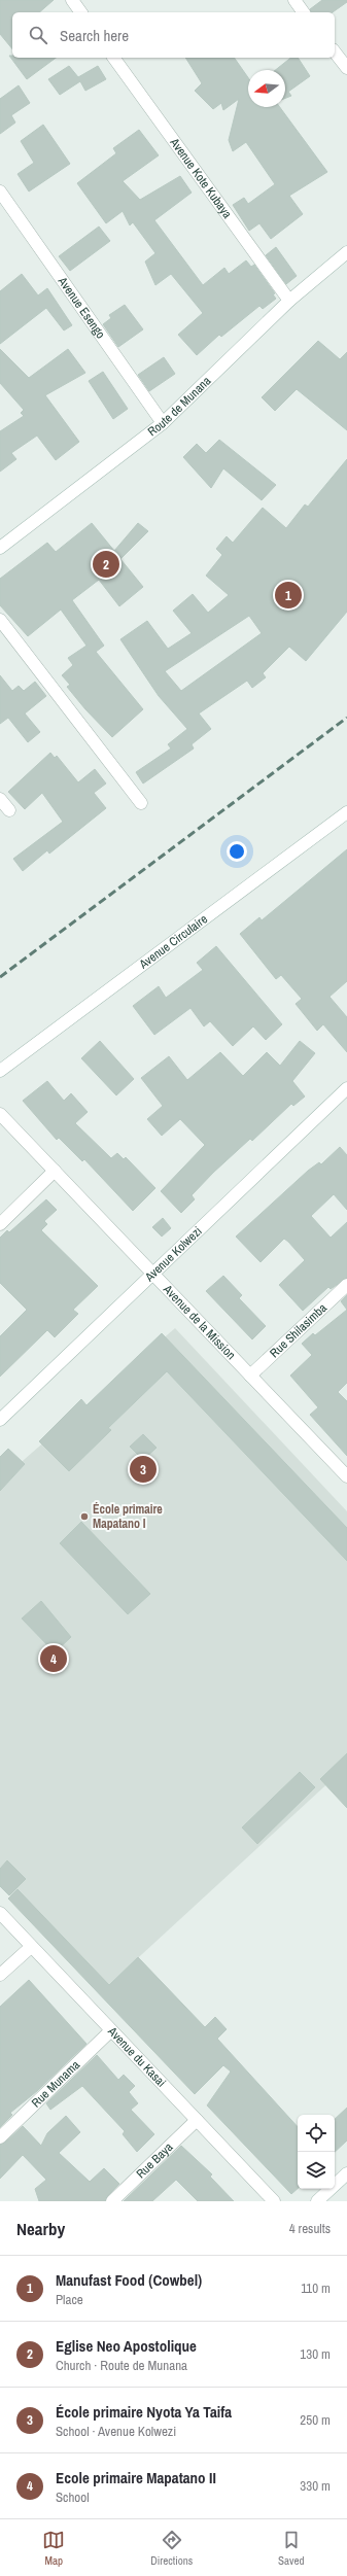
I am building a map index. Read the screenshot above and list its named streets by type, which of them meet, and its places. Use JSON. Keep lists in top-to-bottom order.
{
  "streets": {
    "street": [
      "Avenue Kote Kubaya",
      "Avenue Esengo",
      "Route de Munana",
      "Avenue Circulaire",
      "Avenue Kolwezi",
      "Avenue de la Mission",
      "Rue Shilasimba",
      "Avenue du Kasai",
      "Rue Munama",
      "Rue Baya"
    ]
  },
  "crossings": [
    ["Avenue Kote Kubaya", "Route de Munana"],
    ["Avenue Esengo", "Route de Munana"],
    ["Avenue Kolwezi", "Avenue de la Mission"],
    ["Avenue de la Mission", "Rue Shilasimba"],
    ["Avenue du Kasai", "Rue Munama"],
    ["Avenue du Kasai", "Rue Baya"]
  ],
  "places": ["École primaire Mapatano I"],
  "north": "left",
  "page": {
    "search": "Search here",
    "pins": [
      "2",
      "1",
      "3",
      "4"
    ],
    "heading": ["Nearby", "4 results"],
    "list": [
      {
        "mark": "1",
        "name": "Manufast Food (Cowbel)",
        "note": "Place",
        "value": "110 m"
      },
      {
        "mark": "2",
        "name": "Eglise Neo Apostolique",
        "note": "Church · Route de Munana",
        "value": "130 m"
      },
      {
        "mark": "3",
        "name": "École primaire Nyota Ya Taifa",
        "note": "School · Avenue Kolwezi",
        "value": "250 m"
      },
      {
        "mark": "4",
        "name": "Ecole primaire Mapatano II",
        "note": "School",
        "value": "330 m"
      }
    ],
    "nav": ["Map", "Directions", "Saved"]
  }
}
